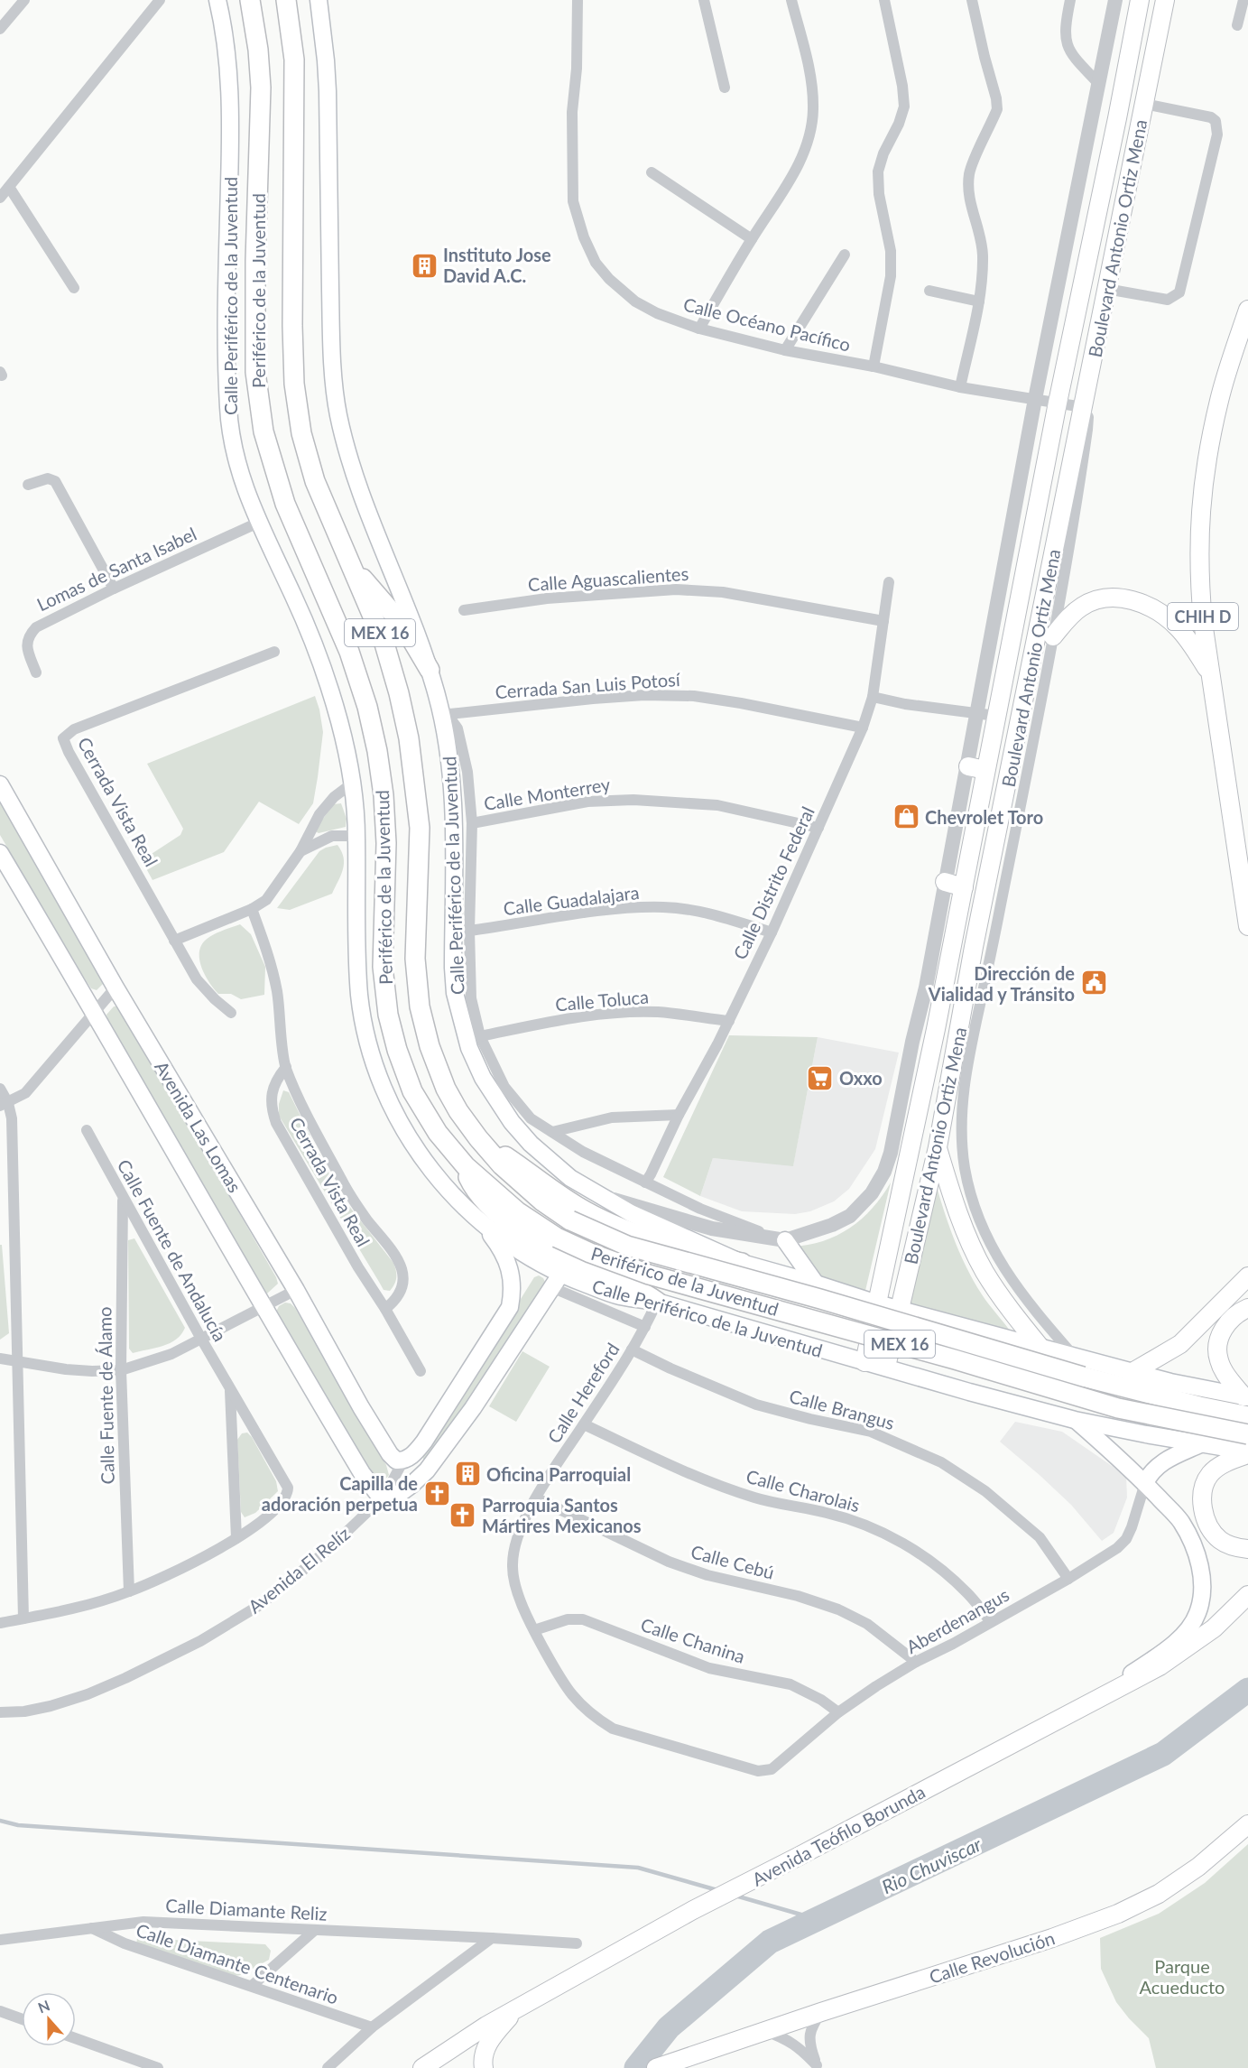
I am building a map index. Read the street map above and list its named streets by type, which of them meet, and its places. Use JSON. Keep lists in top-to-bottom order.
{
  "streets": {
    "highway": ["Periférico de la Juventud", "MEX 16"],
    "main road": [
      "Boulevard Antonio Ortiz Mena",
      "Calle Periférico de la Juventud",
      "CHIH D",
      "Avenida Las Lomas",
      "Avenida El Relíz",
      "Avenida Teófilo Borunda",
      "Calle Revolución"
    ],
    "street": [
      "Calle Océano Pacífico",
      "Lomas de Santa Isabel",
      "Calle Aguascalientes",
      "Cerrada San Luis Potosí",
      "Calle Monterrey",
      "Cerrada Vista Real",
      "Calle Distrito Federal",
      "Calle Guadalajara",
      "Calle Toluca",
      "Calle Fuente de Andalucía",
      "Calle Hereford",
      "Calle Fuente de Álamo",
      "Calle Brangus",
      "Calle Charolais",
      "Calle Cebú",
      "Aberdenangus",
      "Calle Chanina",
      "Calle Diamante Reliz",
      "Calle Diamante Centenario"
    ]
  },
  "crossings": [
    ["Boulevard Antonio Ortiz Mena", "Calle Periférico de la Juventud"],
    ["Boulevard Antonio Ortiz Mena", "Calle Océano Pacífico"],
    ["Calle Periférico de la Juventud", "Lomas de Santa Isabel"],
    ["Calle Periférico de la Juventud", "Cerrada San Luis Potosí"],
    ["Calle Periférico de la Juventud", "Calle Hereford"],
    ["Calle Periférico de la Juventud", "Avenida El Relíz"],
    ["Calle Aguascalientes", "Calle Distrito Federal"],
    ["Cerrada San Luis Potosí", "Calle Distrito Federal"],
    ["Calle Monterrey", "Calle Distrito Federal"],
    ["Calle Distrito Federal", "Calle Guadalajara"],
    ["Calle Distrito Federal", "Calle Toluca"],
    ["Avenida Las Lomas", "Avenida El Relíz"],
    ["Calle Fuente de Andalucía", "Calle Fuente de Álamo"],
    ["Calle Hereford", "Calle Brangus"],
    ["Calle Hereford", "Calle Charolais"],
    ["Calle Hereford", "Calle Cebú"],
    ["Calle Hereford", "Aberdenangus"],
    ["Calle Hereford", "Calle Chanina"],
    ["Calle Brangus", "Aberdenangus"],
    ["Calle Charolais", "Aberdenangus"],
    ["Calle Cebú", "Aberdenangus"],
    ["Aberdenangus", "Calle Chanina"],
    ["Calle Diamante Reliz", "Calle Diamante Centenario"]
  ],
  "water": ["Rio Chuviscar"],
  "parks": ["Parque Acueducto"],
  "places": {
    "building": ["Instituto Jose David A.C.", "Oficina Parroquial"],
    "shop": ["Chevrolet Toro"],
    "public building": ["Dirección de Vialidad y Tránsito"],
    "supermarket": ["Oxxo"],
    "church": ["Capilla de adoración perpetua", "Parroquia Santos Mártires Mexicanos"]
  },
  "north": "top"
}
